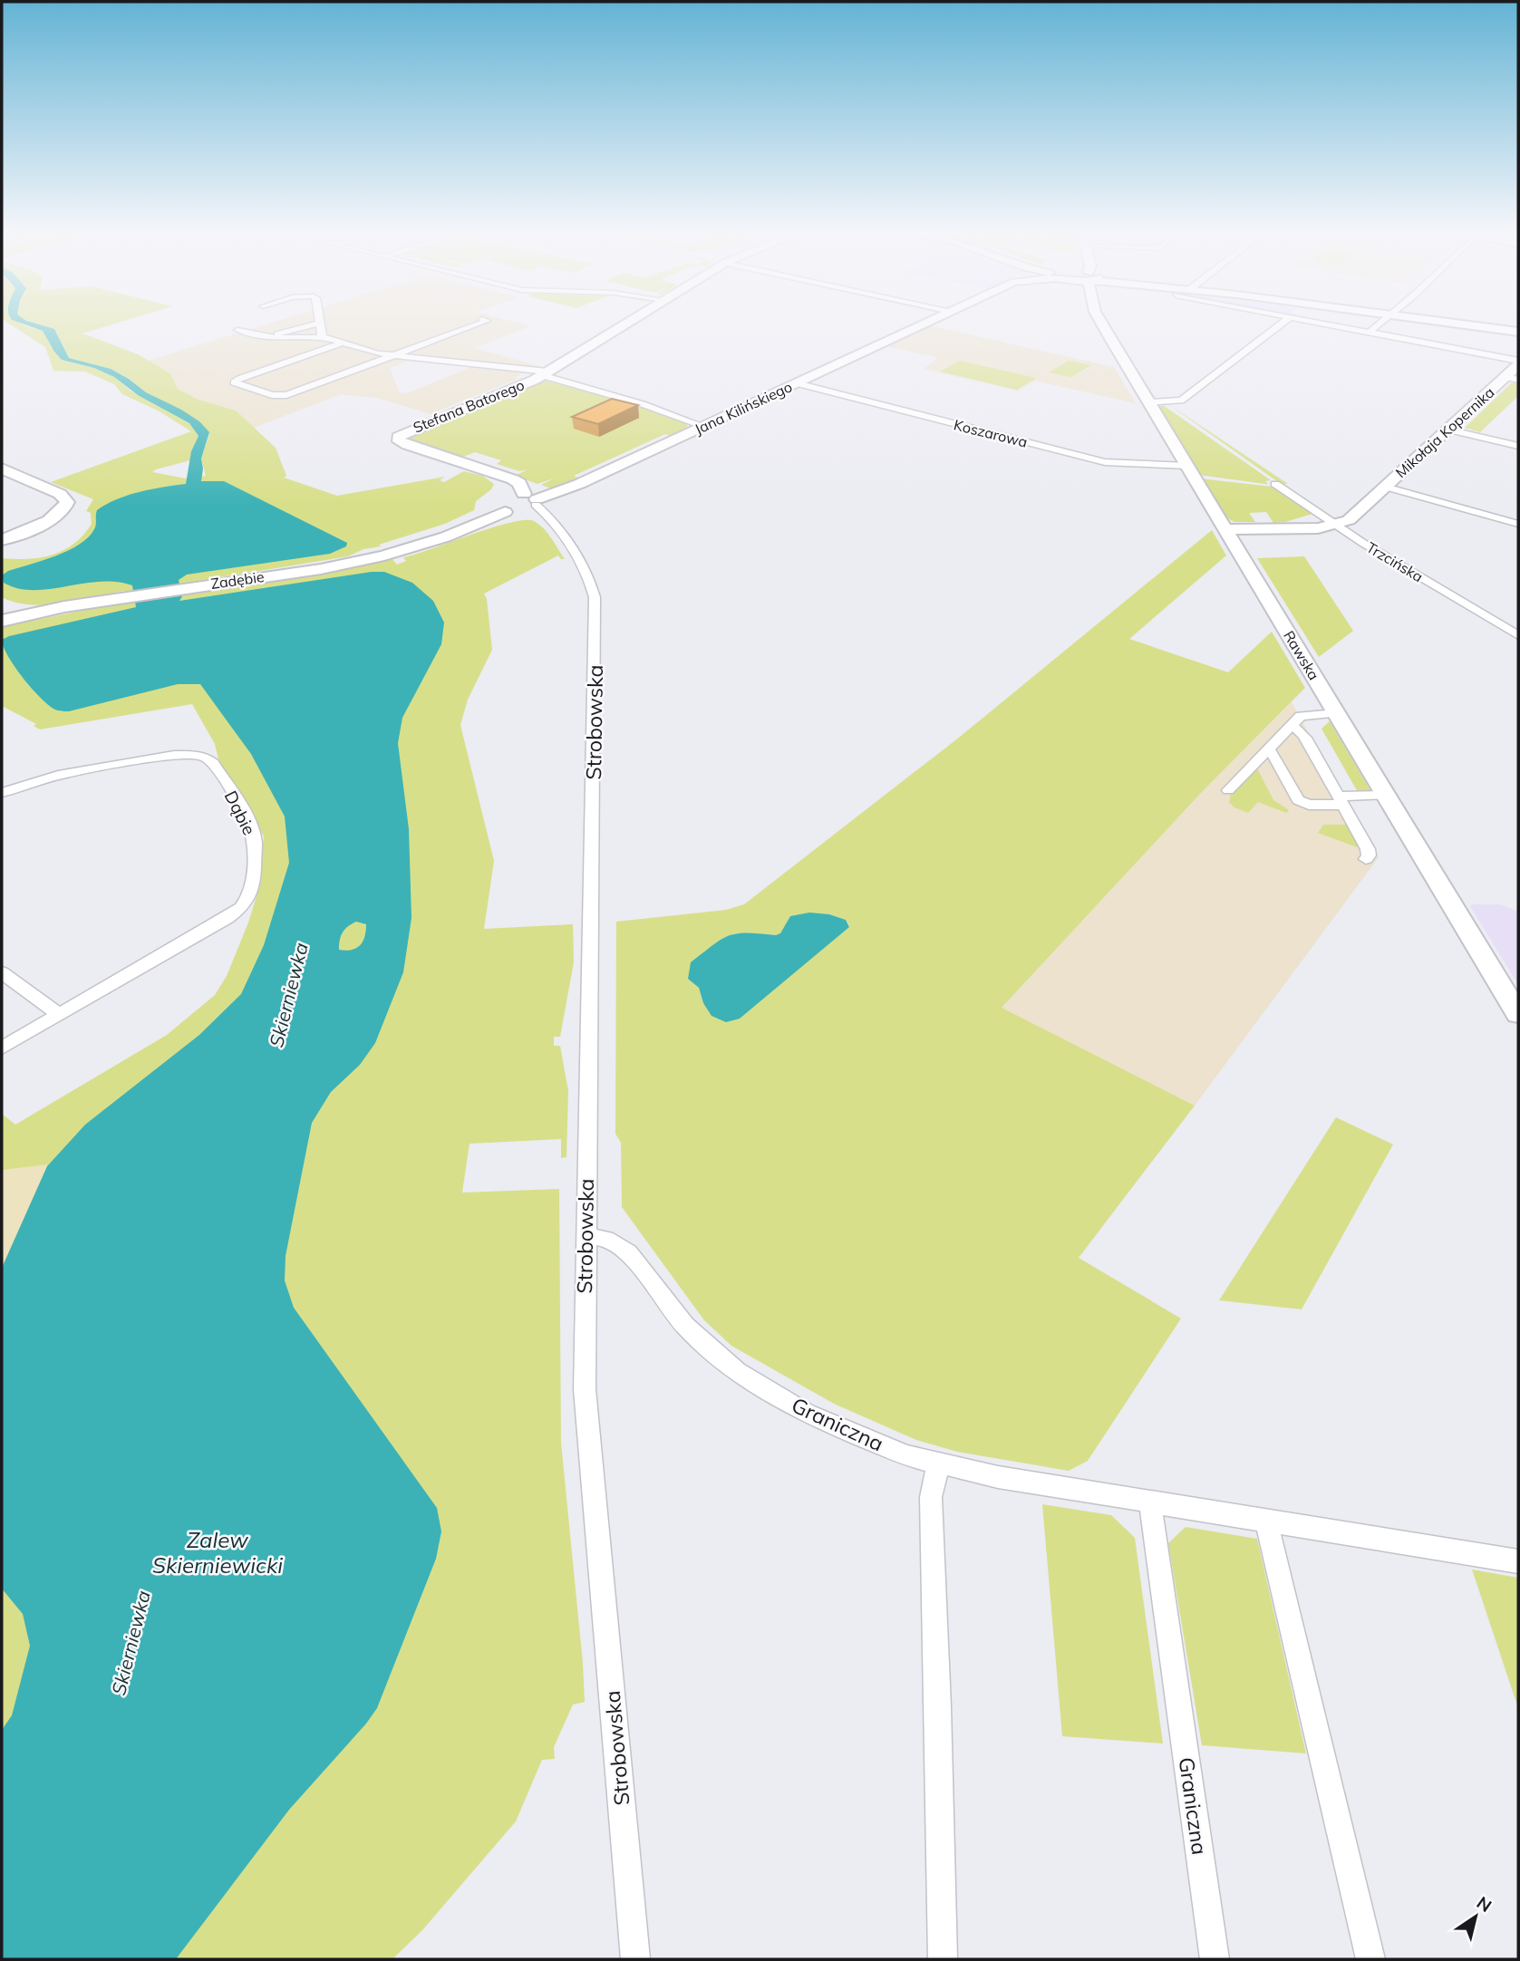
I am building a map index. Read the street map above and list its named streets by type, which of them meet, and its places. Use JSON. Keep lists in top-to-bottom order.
{
  "streets": {
    "street": [
      "Stefana Batorego",
      "Jana Kilińskiego",
      "Mikołaja Kopernika",
      "Koszarowa",
      "Trzcińska",
      "Zadębie",
      "Rawska",
      "Strobowska",
      "Dąbie",
      "Graniczna"
    ]
  },
  "crossings": [
    ["Stefana Batorego", "Jana Kilińskiego"],
    ["Stefana Batorego", "Strobowska"],
    ["Jana Kilińskiego", "Koszarowa"],
    ["Jana Kilińskiego", "Zadębie"],
    ["Jana Kilińskiego", "Strobowska"],
    ["Mikołaja Kopernika", "Trzcińska"],
    ["Mikołaja Kopernika", "Rawska"],
    ["Koszarowa", "Rawska"],
    ["Strobowska", "Graniczna"]
  ],
  "water": ["Skierniewka", "Zalew Skierniewicki"],
  "north": "top right"
}
